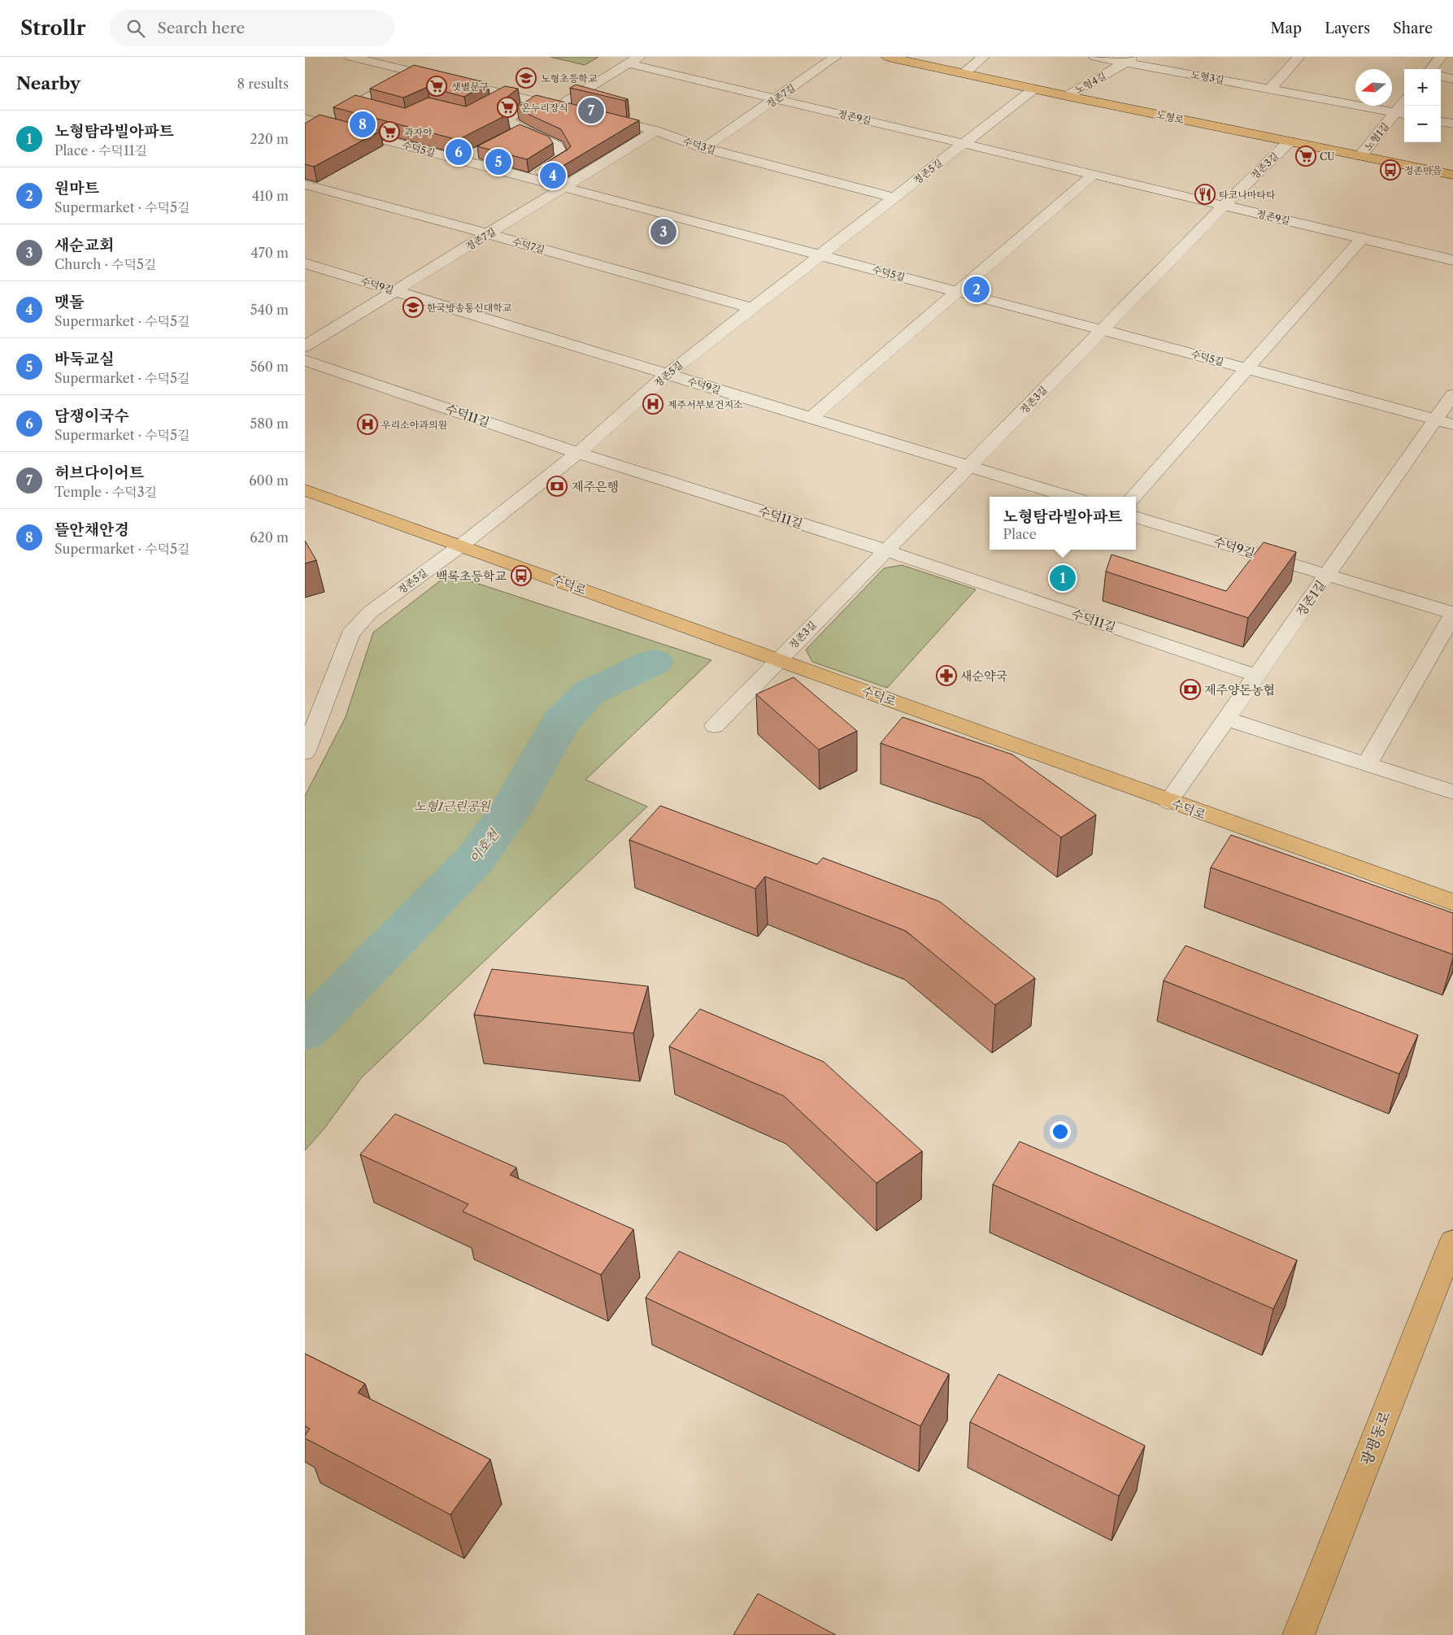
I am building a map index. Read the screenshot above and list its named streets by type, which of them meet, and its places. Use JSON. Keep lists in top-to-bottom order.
{
  "streets": {
    "main road": ["노형로", "수덕로", "광평동로"],
    "street": [
      "노형3길",
      "노형4길",
      "정존7길",
      "정존9길",
      "노형1길",
      "수덕3길",
      "수덕5길",
      "정존3길",
      "정존5길",
      "수덕7길",
      "수덕9길",
      "수덕11길",
      "정존1길"
    ]
  },
  "crossings": [
    ["노형3길", "노형4길"],
    ["노형3길", "노형1길"],
    ["노형4길", "노형로"],
    ["정존7길", "정존9길"],
    ["정존7길", "수덕3길"],
    ["정존7길", "수덕5길"],
    ["정존7길", "수덕7길"],
    ["정존7길", "수덕9길"],
    ["정존9길", "정존3길"],
    ["정존9길", "정존5길"],
    ["노형로", "노형1길"],
    ["노형로", "정존3길"],
    ["노형로", "정존5길"],
    ["수덕3길", "정존5길"],
    ["수덕5길", "정존3길"],
    ["수덕5길", "정존5길"],
    ["수덕5길", "정존1길"],
    ["정존3길", "수덕9길"],
    ["정존3길", "수덕11길"],
    ["정존3길", "수덕로"],
    ["정존5길", "수덕7길"],
    ["정존5길", "수덕9길"],
    ["정존5길", "수덕11길"],
    ["정존5길", "수덕로"],
    ["수덕9길", "정존1길"],
    ["수덕11길", "정존1길"],
    ["수덕로", "정존1길"]
  ],
  "water": ["이호천"],
  "parks": ["노형1근린공원"],
  "places": {
    "school or university": ["노형초등학교", "한국방송통신대학교"],
    "supermarket": [
      "샛별문구",
      "온누리장식",
      "과자야",
      "CU"
    ],
    "bus stop": ["정존마을", "백록초등학교"],
    "restaurant": ["타코나마타타"],
    "hospital": ["제주서부보건지소", "우리소아과의원"],
    "bank": ["제주은행", "제주양돈농협"],
    "pharmacy": ["새순약국"]
  },
  "north": "left",
  "page": {
    "header": "Strollr",
    "search": "Search here",
    "nav": ["Map", "Layers", "Share"],
    "heading": ["Nearby", "8 results"],
    "map_buttons": ["+", "−"],
    "pins": [
      "7",
      "8",
      "6",
      "5",
      "4",
      "3",
      "2",
      "1"
    ],
    "list": [
      {
        "mark": "1",
        "name": "노형탐라빌아파트",
        "note": "Place · 수덕11길",
        "value": "220 m"
      },
      {
        "mark": "2",
        "name": "원마트",
        "note": "Supermarket · 수덕5길",
        "value": "410 m"
      },
      {
        "mark": "3",
        "name": "새순교회",
        "note": "Church · 수덕5길",
        "value": "470 m"
      },
      {
        "mark": "4",
        "name": "맷돌",
        "note": "Supermarket · 수덕5길",
        "value": "540 m"
      },
      {
        "mark": "5",
        "name": "바둑교실",
        "note": "Supermarket · 수덕5길",
        "value": "560 m"
      },
      {
        "mark": "6",
        "name": "담쟁이국수",
        "note": "Supermarket · 수덕5길",
        "value": "580 m"
      },
      {
        "mark": "7",
        "name": "허브다이어트",
        "note": "Temple · 수덕3길",
        "value": "600 m"
      },
      {
        "mark": "8",
        "name": "뜰안채안경",
        "note": "Supermarket · 수덕5길",
        "value": "620 m"
      }
    ],
    "popup": ["노형탐라빌아파트", "Place"]
  }
}
